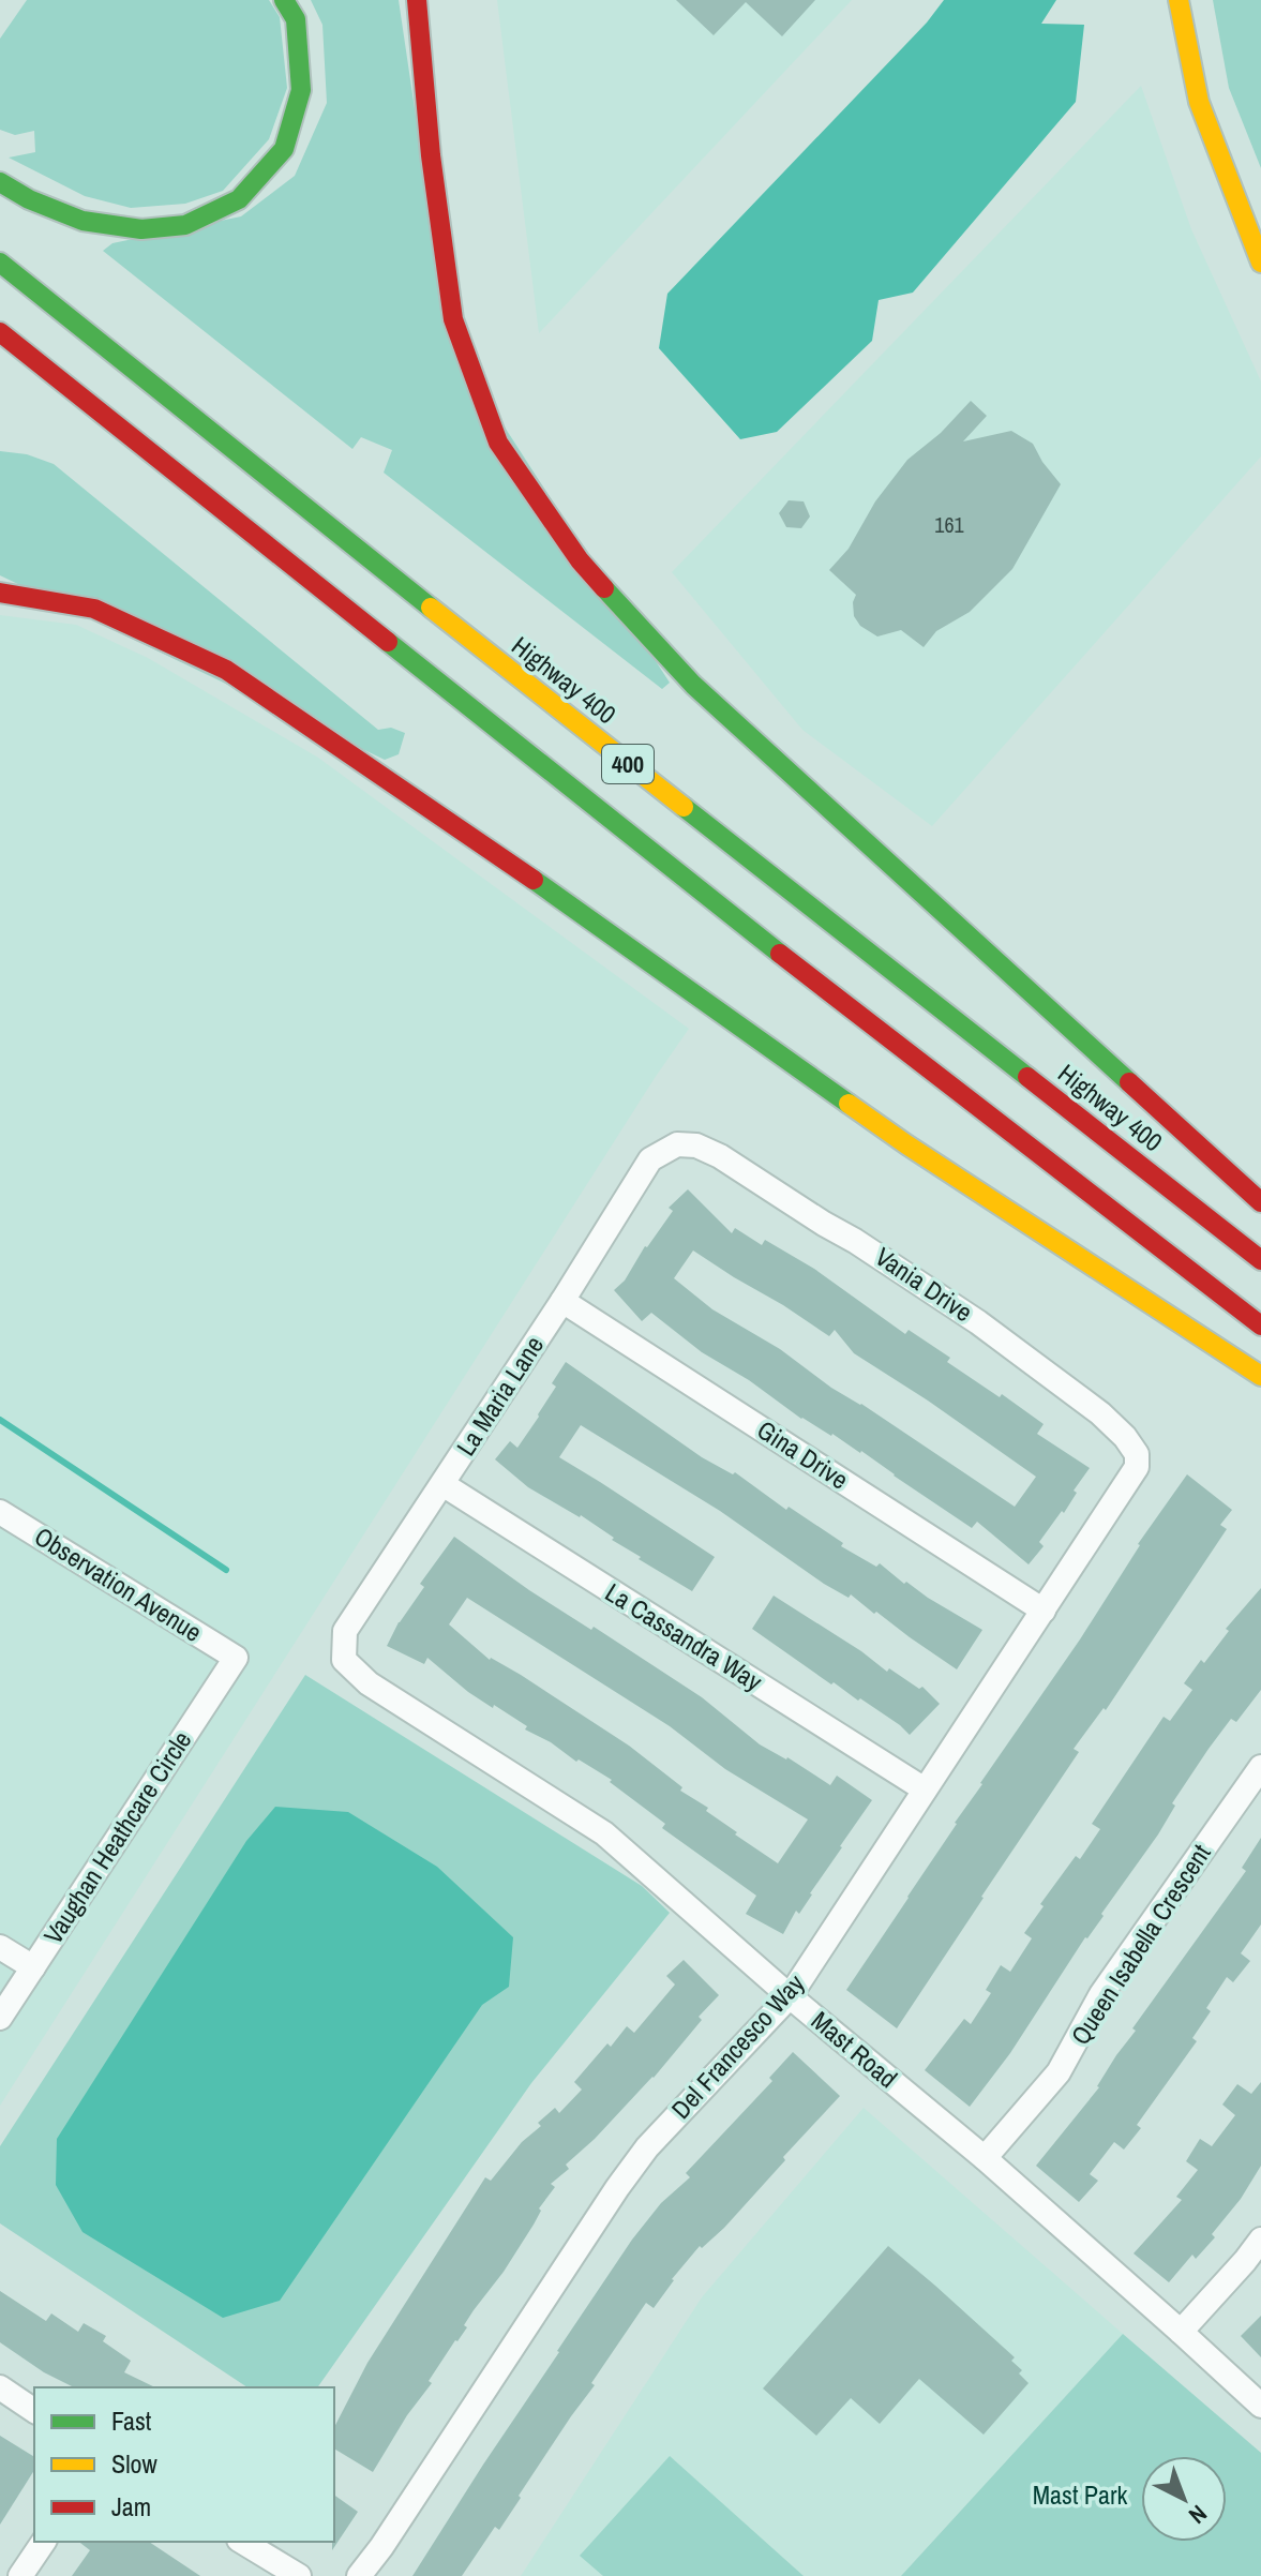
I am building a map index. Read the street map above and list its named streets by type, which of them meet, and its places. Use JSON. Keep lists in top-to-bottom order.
{
  "streets": {
    "main road": ["Highway 400", "400"],
    "street": [
      "Vania Drive",
      "La Maria Lane",
      "Gina Drive",
      "Observation Avenue",
      "La Cassandra Way",
      "Vaughan Heathcare Circle",
      "Queen Isabella Crescent",
      "Del Francesco Way",
      "Mast Road"
    ]
  },
  "crossings": [
    ["Vania Drive", "La Maria Lane"],
    ["Vania Drive", "Del Francesco Way"],
    ["La Maria Lane", "Gina Drive"],
    ["La Maria Lane", "La Cassandra Way"],
    ["La Maria Lane", "Mast Road"],
    ["Gina Drive", "Del Francesco Way"],
    ["Observation Avenue", "Vaughan Heathcare Circle"],
    ["La Cassandra Way", "Del Francesco Way"],
    ["Queen Isabella Crescent", "Mast Road"],
    ["Del Francesco Way", "Mast Road"]
  ],
  "parks": ["Mast Park"],
  "house_numbers": ["161"],
  "legend": ["Fast", "Slow", "Jam"],
  "north": "bottom right"
}
